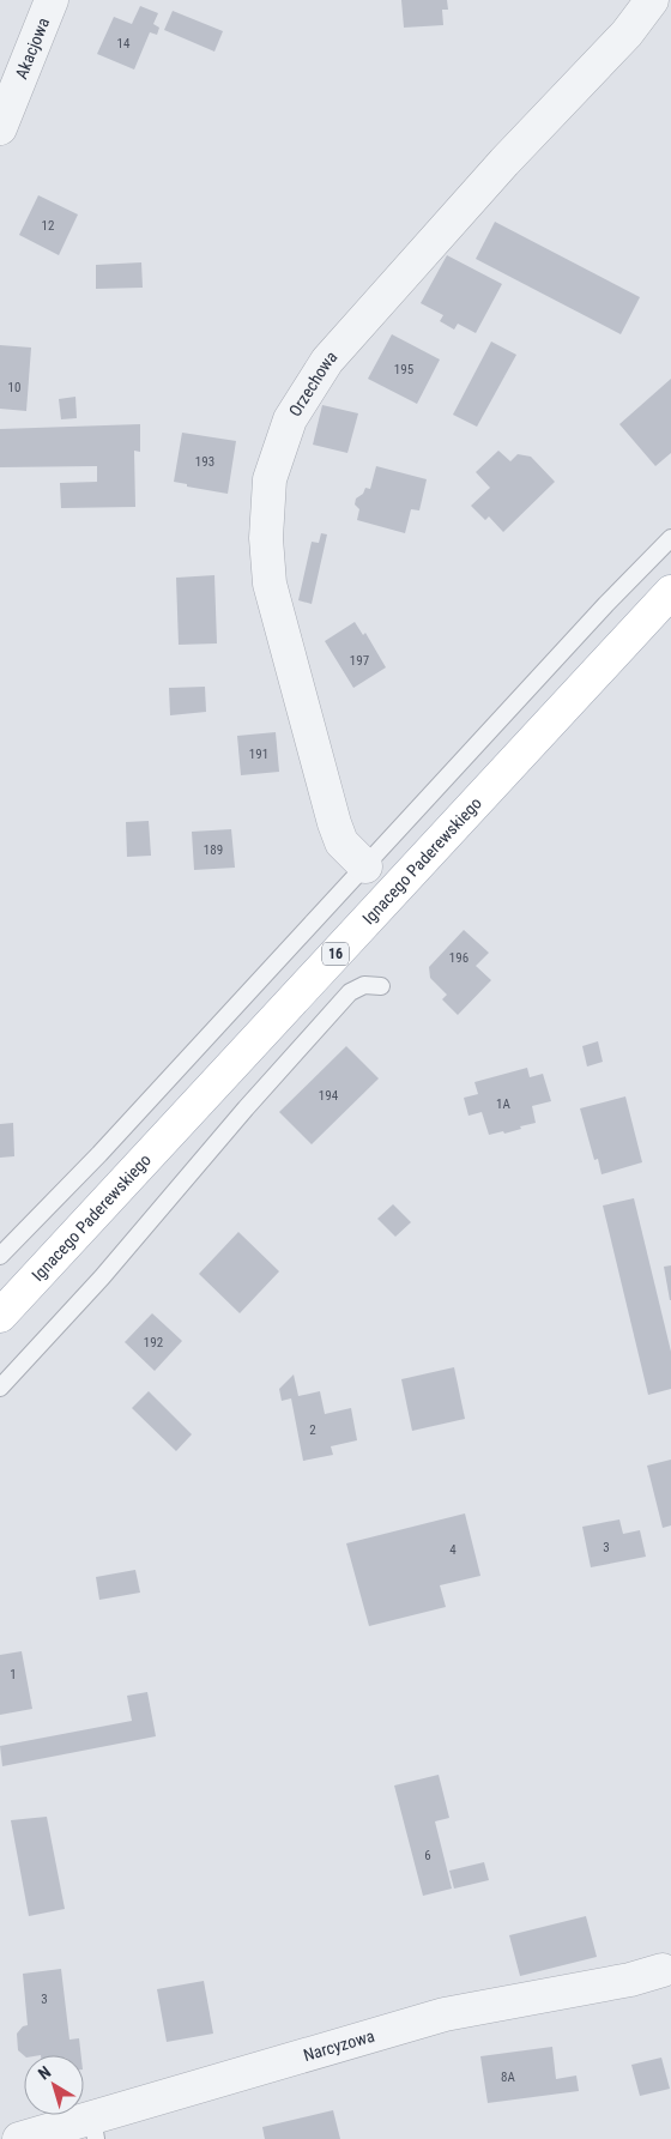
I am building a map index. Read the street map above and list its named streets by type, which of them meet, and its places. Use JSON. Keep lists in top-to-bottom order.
{
  "streets": {
    "main road": ["Ignacego Paderewskiego", "16"],
    "street": ["Akacjowa", "Orzechowa", "Narcyzowa"]
  },
  "house_numbers": [
    "14",
    "12",
    "195",
    "10",
    "193",
    "197",
    "191",
    "189",
    "196",
    "194",
    "1A",
    "192",
    "2",
    "3",
    "4",
    "1",
    "6",
    "3",
    "8A"
  ],
  "north": "top left"
}
